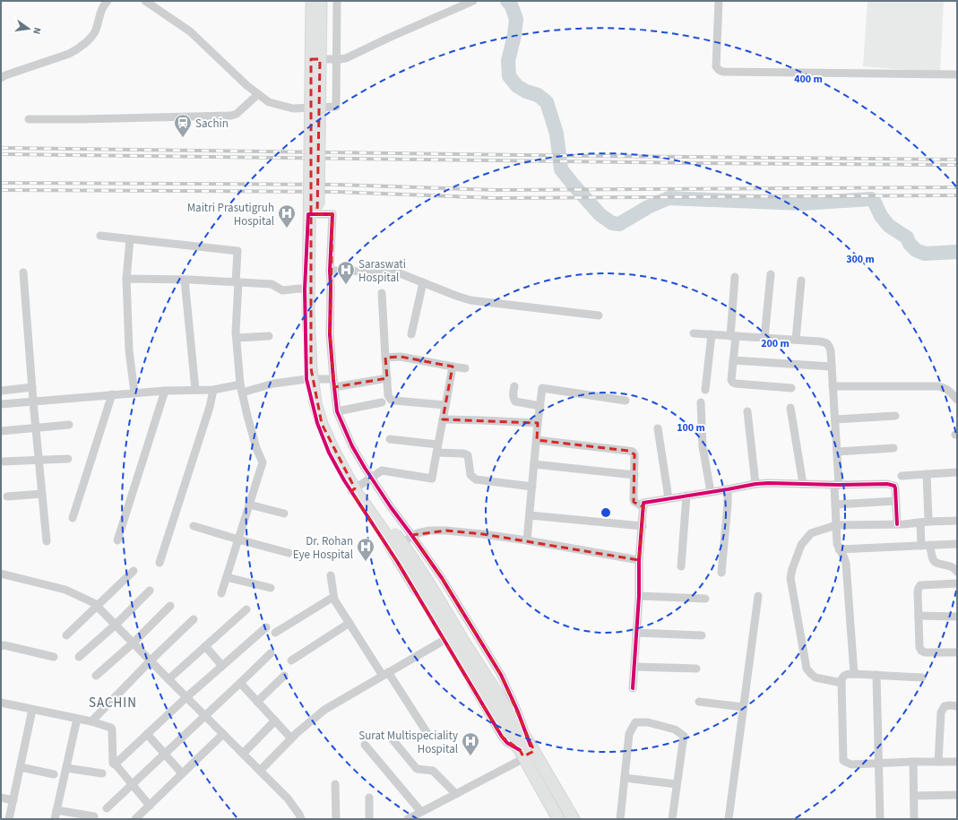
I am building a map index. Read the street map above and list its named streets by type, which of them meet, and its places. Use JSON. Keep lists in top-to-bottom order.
{
  "districts": ["SACHIN"],
  "places": {
    "station": ["Sachin"],
    "hospital": [
      "Maitri Prasutigruh Hospital",
      "Saraswati Hospital",
      "Dr. Rohan Eye Hospital",
      "Surat Multispeciality Hospital"
    ]
  },
  "north": "right",
  "rings": [
    "400 m",
    "300 m",
    "200 m",
    "100 m"
  ]
}
